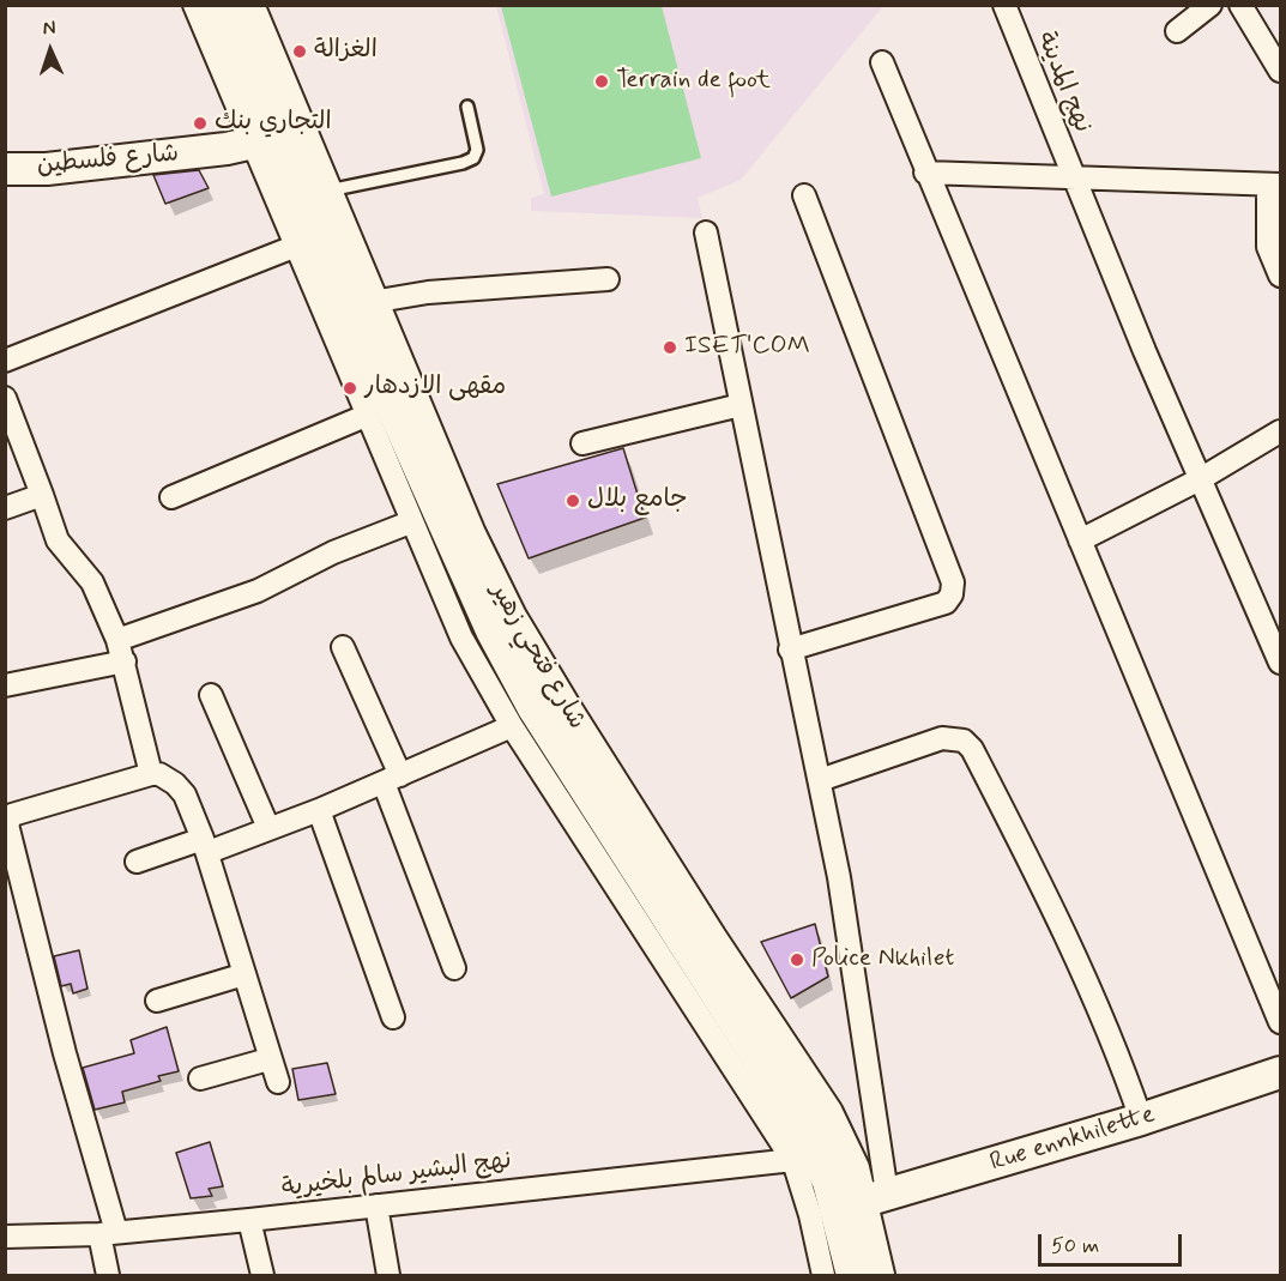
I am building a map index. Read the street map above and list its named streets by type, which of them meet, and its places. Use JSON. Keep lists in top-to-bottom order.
{
  "streets": {
    "street": [
      "نهج المدينة",
      "شارع فلسطين",
      "شارع فتحي زهير",
      "Rue ennkhilette",
      "نهج البشير سالم بلخيرية"
    ]
  },
  "crossings": [
    ["شارع فلسطين", "شارع فتحي زهير"],
    ["شارع فتحي زهير", "Rue ennkhilette"],
    ["شارع فتحي زهير", "نهج البشير سالم بلخيرية"]
  ],
  "places": [
    "الغزالة",
    "Terrain de foot",
    "التجاري بنك",
    "ISET'COM",
    "مقهى الازدهار",
    "جامع بلال",
    "Police Nkhilet"
  ],
  "scale_bar": "50 m",
  "north": "top"
}
